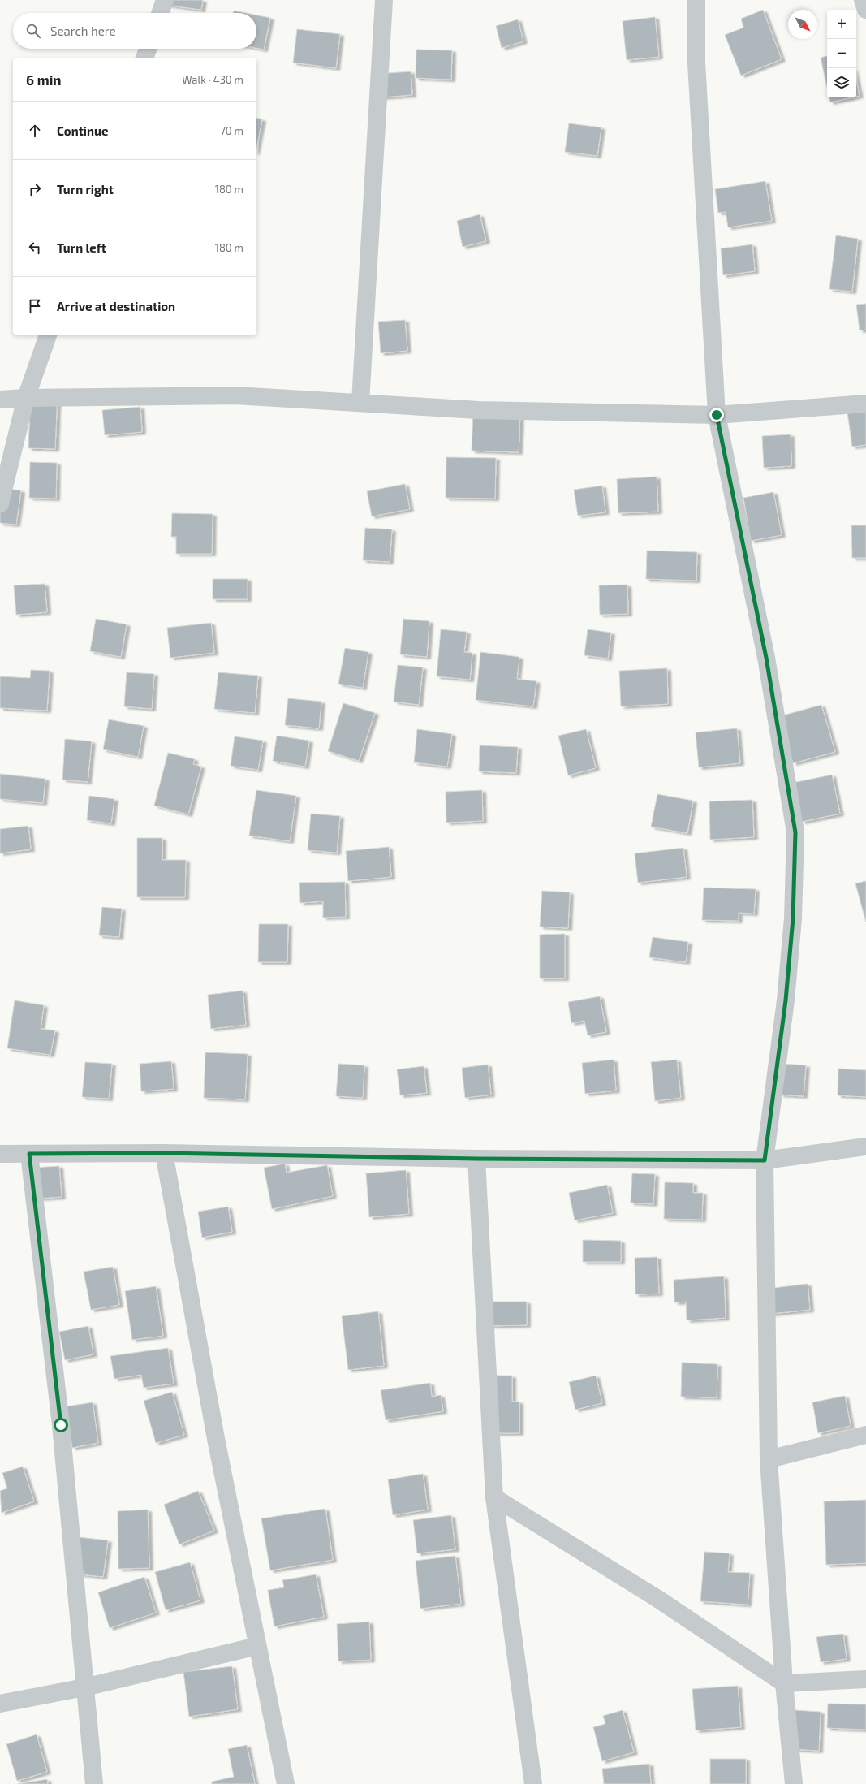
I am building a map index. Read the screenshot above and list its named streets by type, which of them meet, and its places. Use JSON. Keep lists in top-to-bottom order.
{
  "north": "bottom right",
  "page": {
    "map_buttons": ["+", "−"],
    "search": "Search here",
    "heading": ["6 min", "Walk · 430 m"],
    "list": [
      ["Continue", "70 m"],
      ["Turn right", "180 m"],
      ["Turn left", "180 m"],
      "Arrive at destination"
    ]
  }
}
